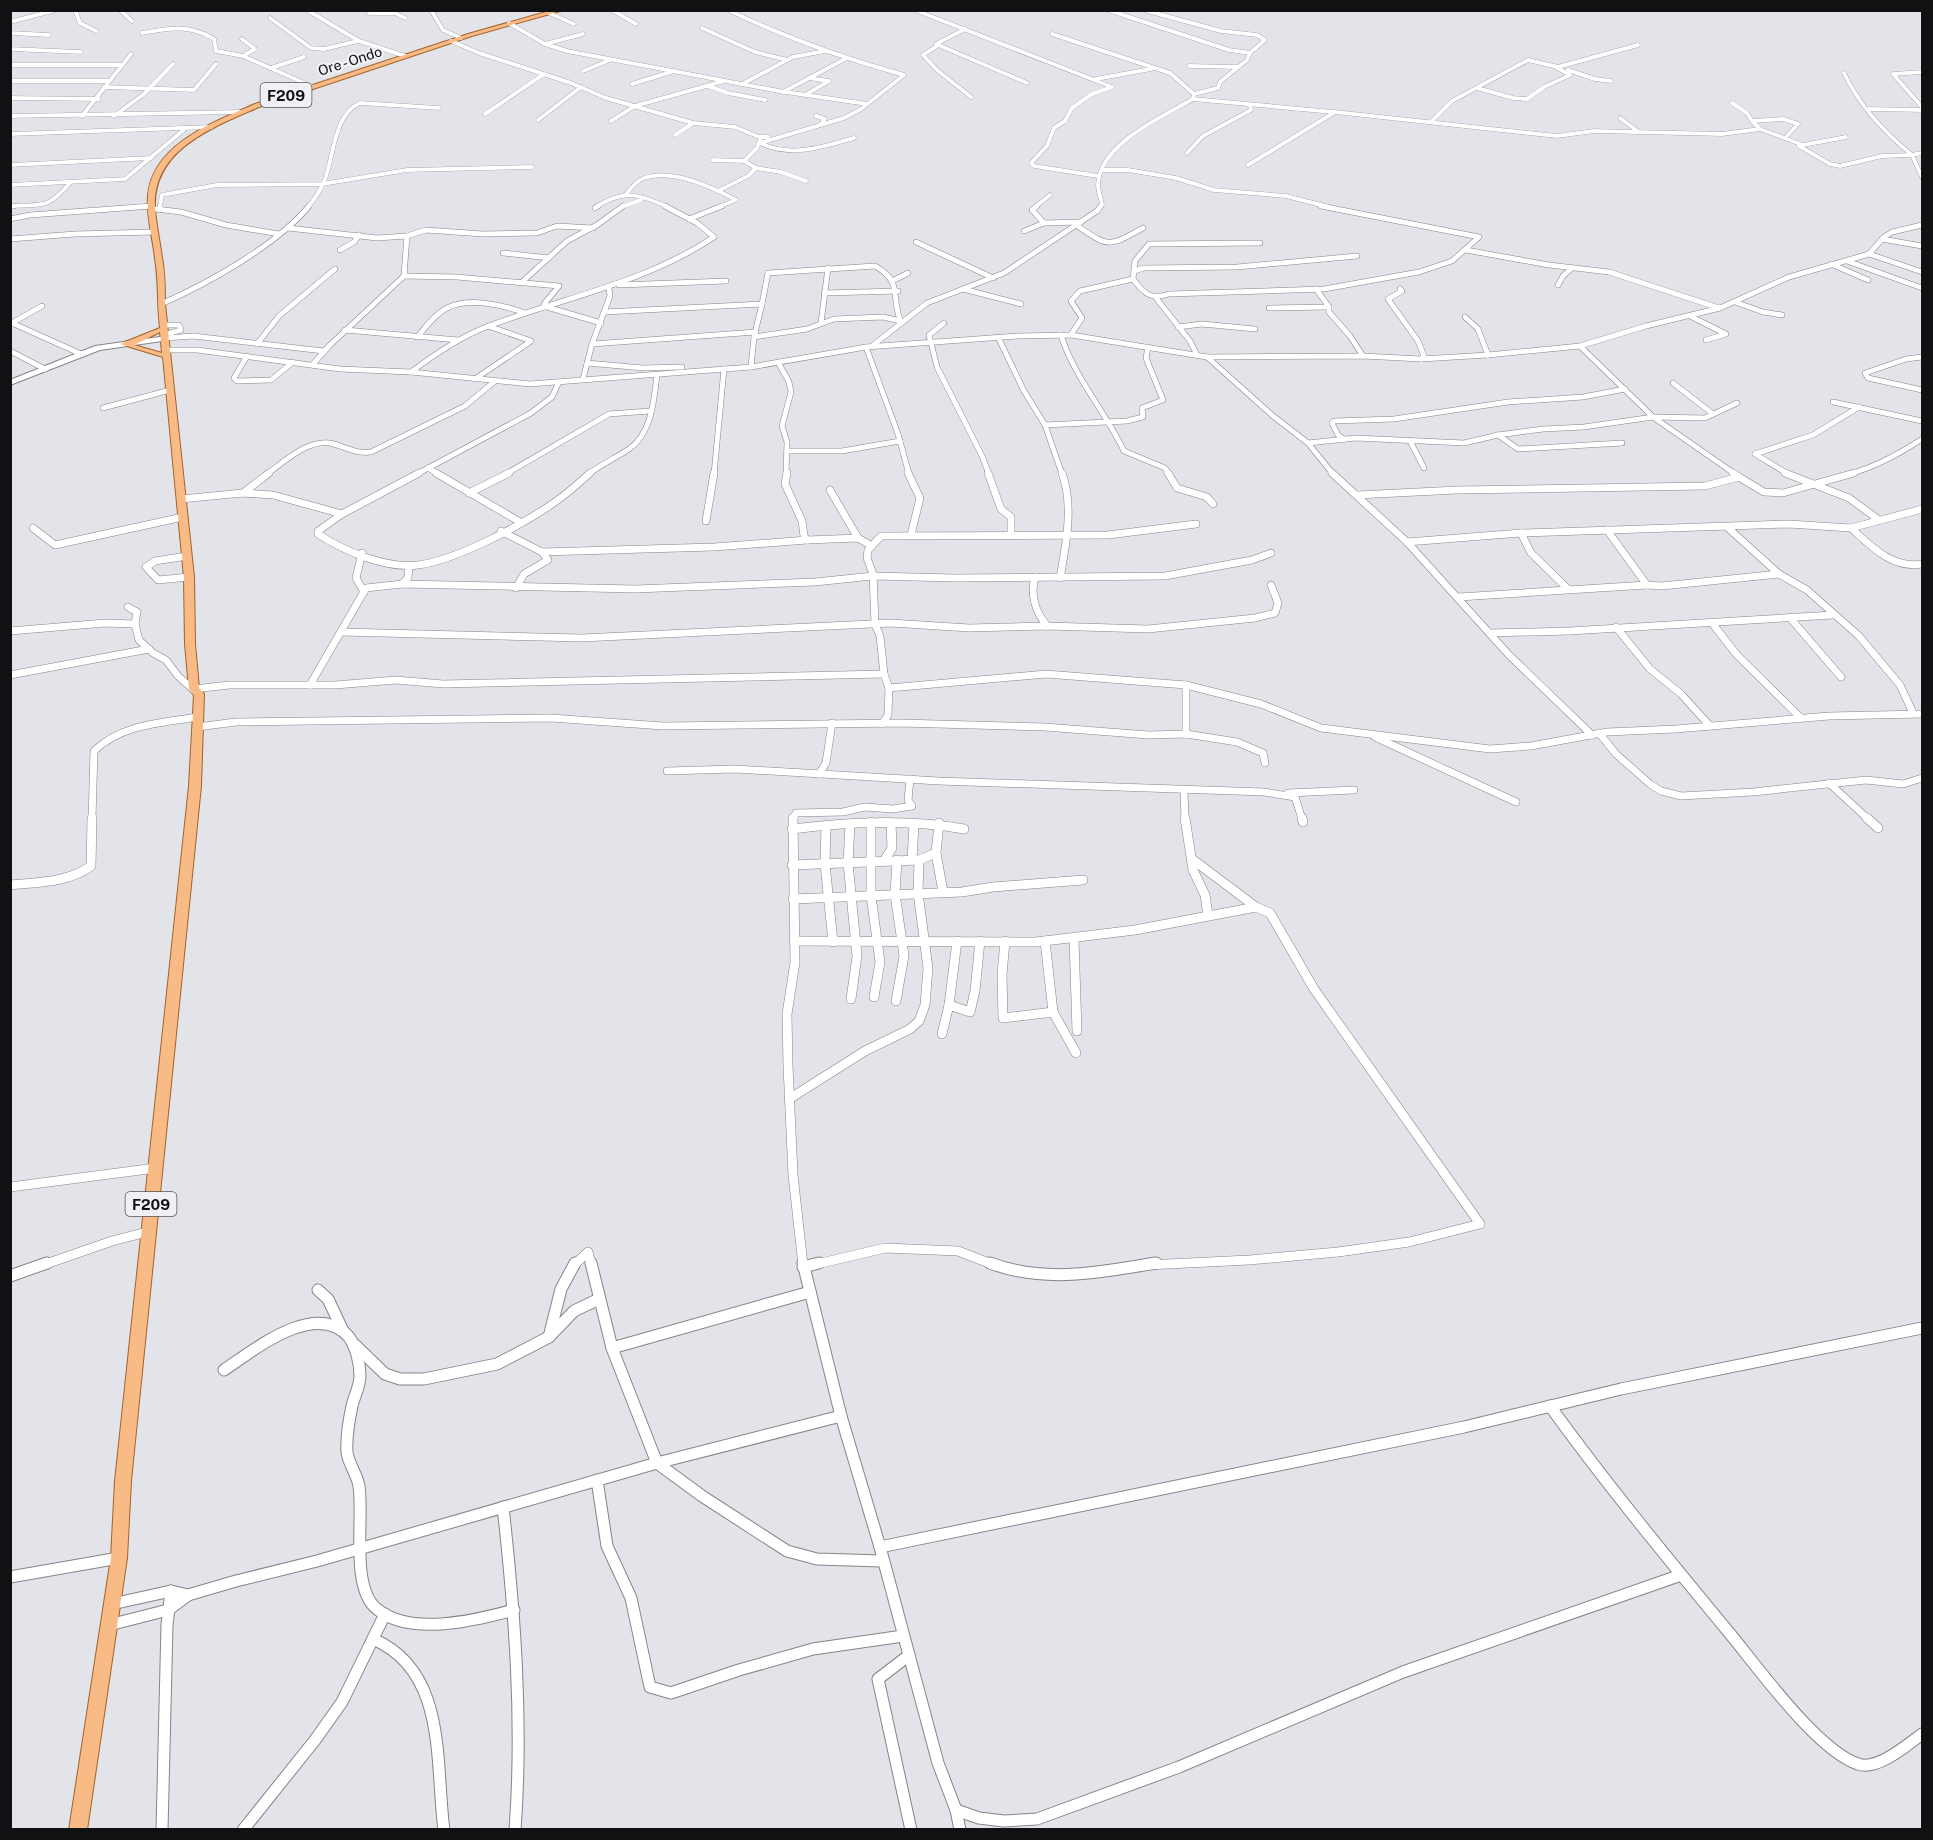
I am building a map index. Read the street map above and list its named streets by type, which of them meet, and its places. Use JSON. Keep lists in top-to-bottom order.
{
  "streets": {
    "main road": ["Ore - Ondo", "F209"]
  },
  "crossings": [
    ["Ore - Ondo", "F209"]
  ]
}
